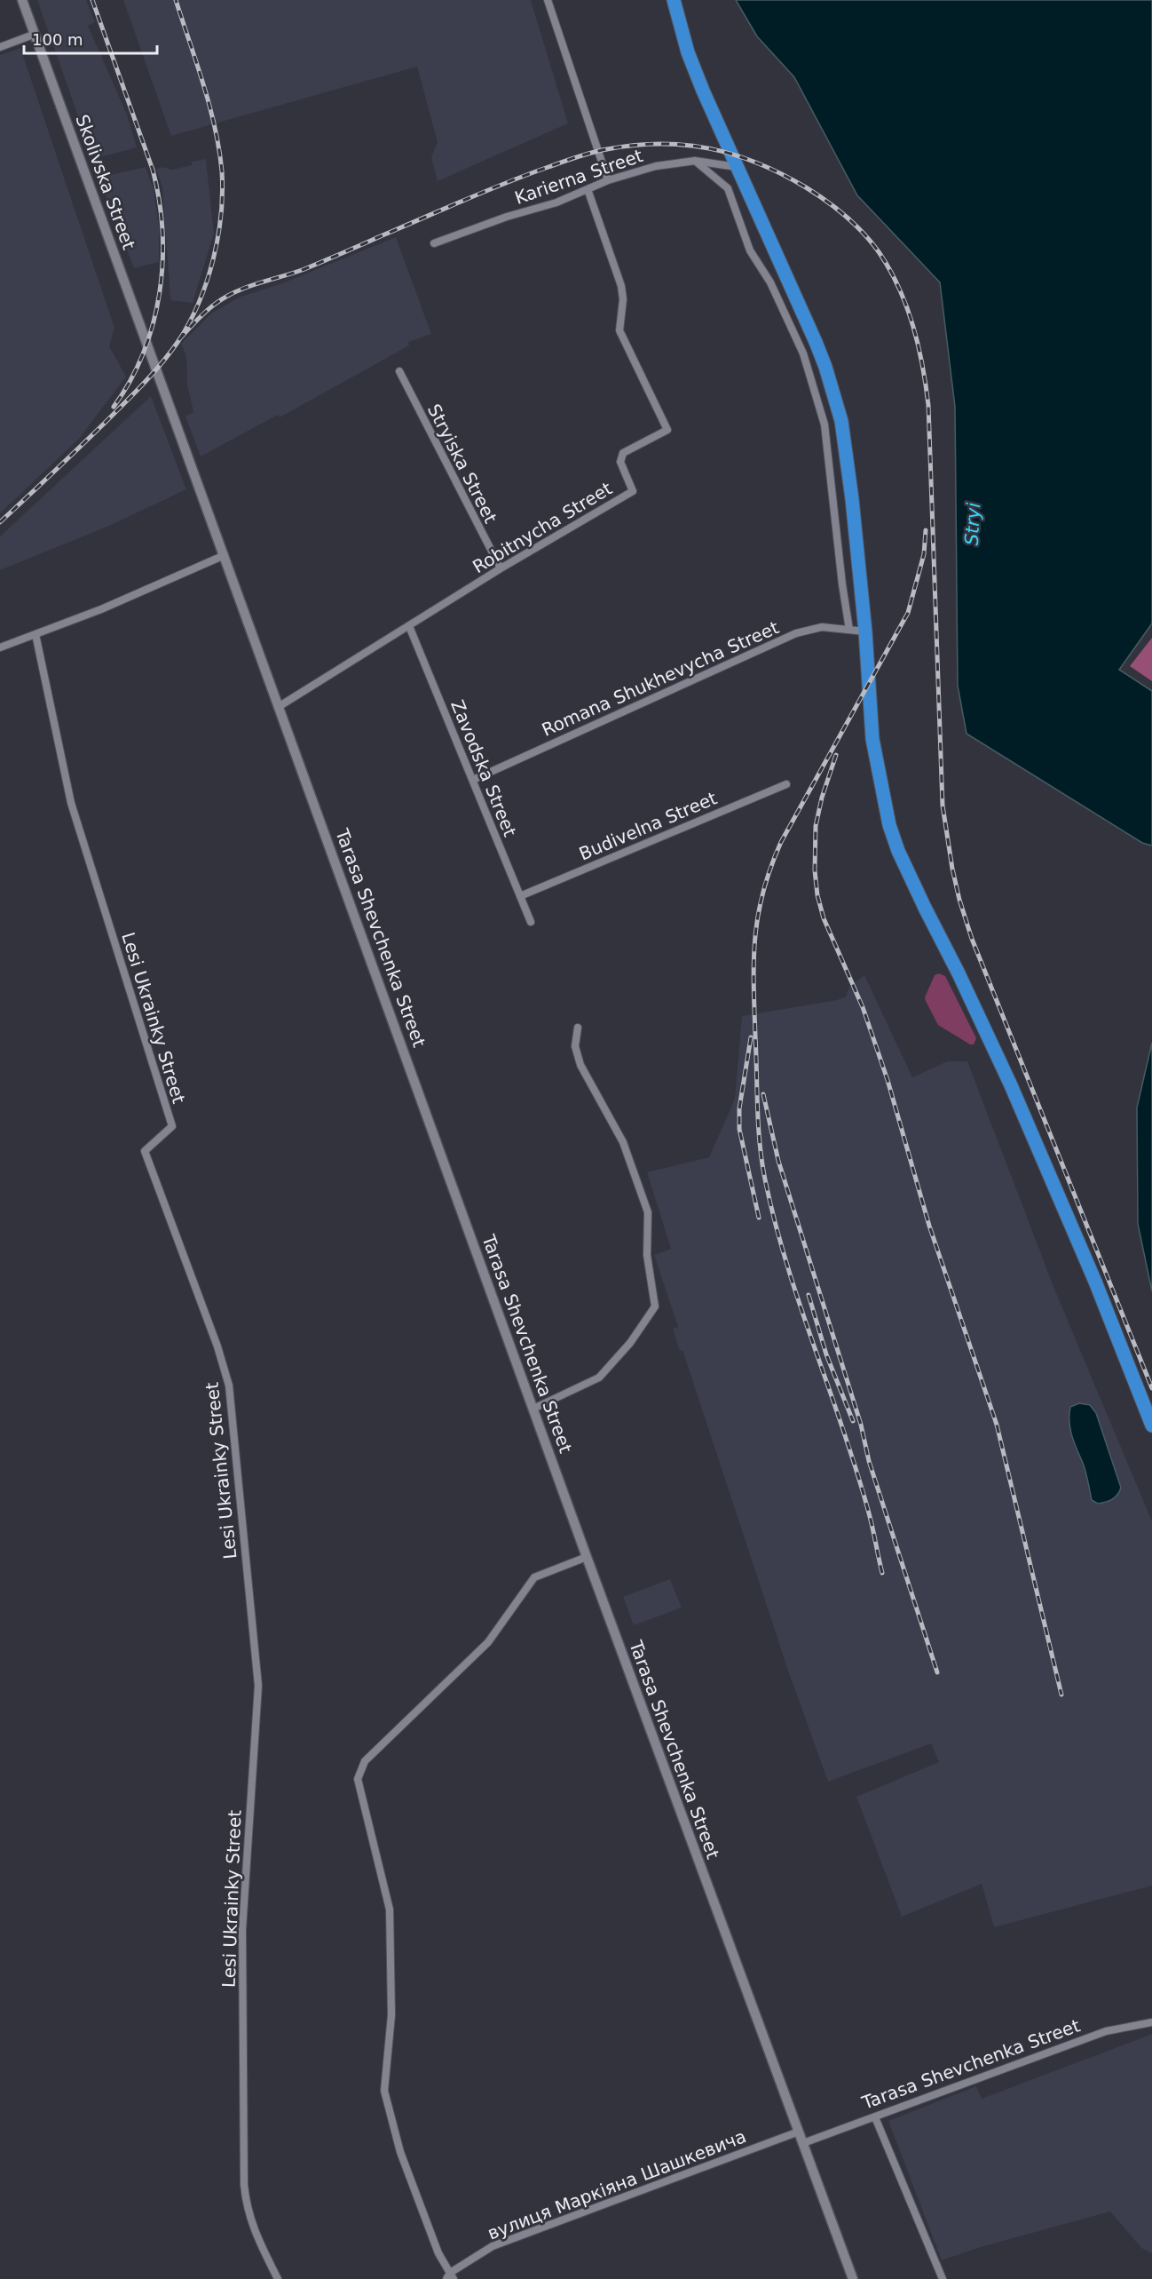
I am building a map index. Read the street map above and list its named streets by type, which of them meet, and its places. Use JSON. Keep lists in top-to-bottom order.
{
  "streets": {
    "street": [
      "Karierna Street",
      "Skolivska Street",
      "Stryiska Street",
      "Robitnycha Street",
      "Romana Shukhevycha Street",
      "Zavodska Street",
      "Budivelna Street",
      "Tarasa Shevchenka Street",
      "Lesi Ukrainky Street",
      "вулиця Маркіяна Шашкевича"
    ]
  },
  "crossings": [
    ["Karierna Street", "Robitnycha Street"],
    ["Skolivska Street", "Tarasa Shevchenka Street"],
    ["Stryiska Street", "Robitnycha Street"],
    ["Robitnycha Street", "Zavodska Street"],
    ["Robitnycha Street", "Tarasa Shevchenka Street"],
    ["Romana Shukhevycha Street", "Zavodska Street"],
    ["Zavodska Street", "Budivelna Street"],
    ["Tarasa Shevchenka Street", "вулиця Маркіяна Шашкевича"]
  ],
  "water": ["Stryi"],
  "scale_bar": "100 m"
}
